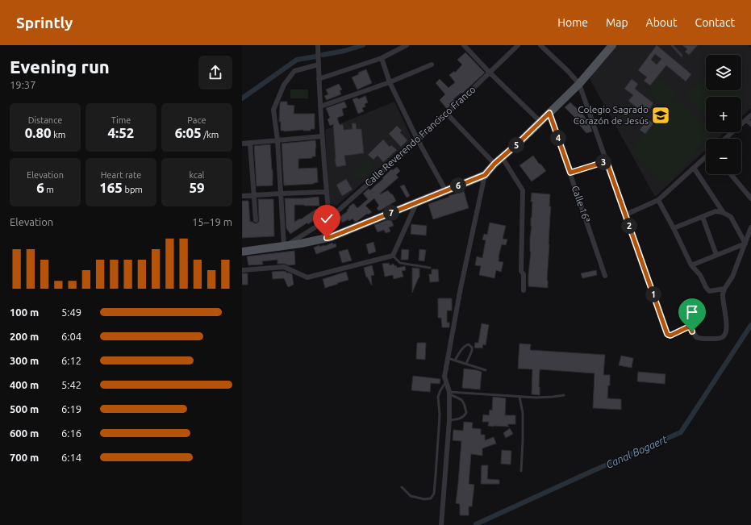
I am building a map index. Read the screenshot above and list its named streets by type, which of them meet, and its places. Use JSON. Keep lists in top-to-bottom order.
{
  "streets": {
    "street": ["Calle Reverendo Francisco Franco", "Calle 16ª"]
  },
  "water": ["Canal Bogaert"],
  "places": {
    "school or university": ["Colegio Sagrado Corazón de Jesús"]
  },
  "page": {
    "header": "Sprintly",
    "nav": [
      "Home",
      "Map",
      "About",
      "Contact"
    ],
    "heading": ["Evening run", "19:37"],
    "map_buttons": ["+", "−"],
    "stats": [
      ["Distance", "0.80 km"],
      ["Time", "4:52"],
      ["Pace", "6:05 /km"],
      ["Elevation", "6 m"],
      ["Heart rate", "165 bpm"],
      ["kcal", "59"]
    ],
    "pins": [
      "4",
      "5",
      "3",
      "6",
      "7",
      "2",
      "1"
    ],
    "chart": ["Elevation", "15–19 m"],
    "list": [
      {
        "name": "100 m",
        "note": "5:49"
      },
      {
        "name": "200 m",
        "note": "6:04"
      },
      {
        "name": "300 m",
        "note": "6:12"
      },
      {
        "name": "400 m",
        "note": "5:42"
      },
      {
        "name": "500 m",
        "note": "6:19"
      },
      {
        "name": "600 m",
        "note": "6:16"
      },
      {
        "name": "700 m",
        "note": "6:14"
      }
    ]
  }
}
